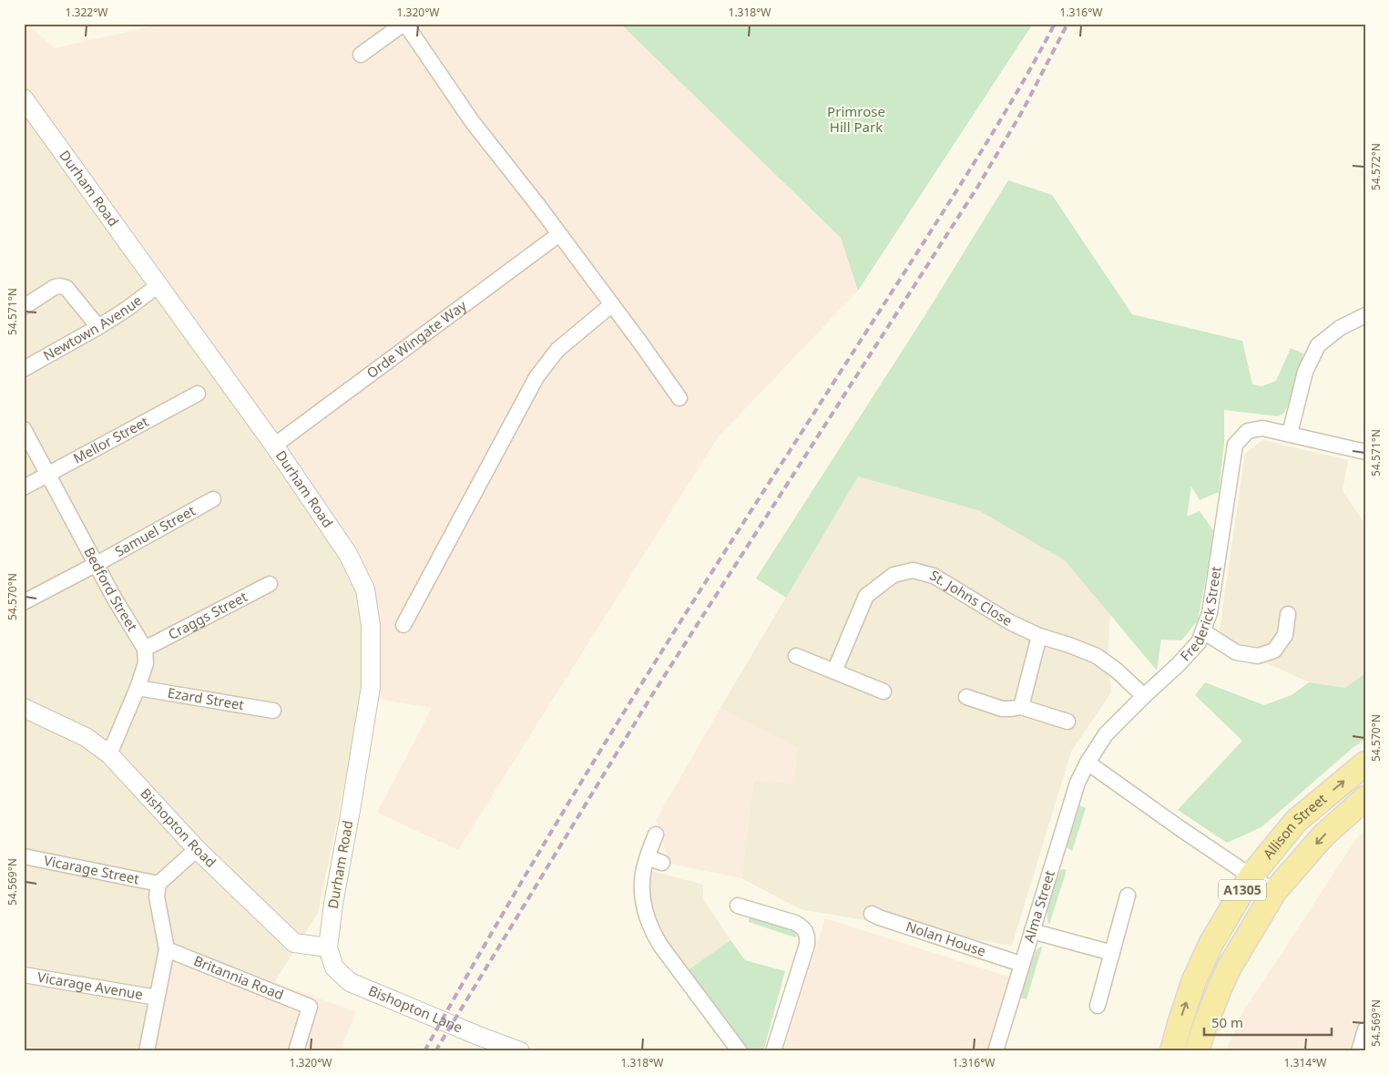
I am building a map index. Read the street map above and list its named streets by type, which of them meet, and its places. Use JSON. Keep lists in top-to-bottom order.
{
  "streets": {
    "main road": ["Allison Street", "A1305"],
    "street": [
      "Durham Road",
      "Newtown Avenue",
      "Orde Wingate Way",
      "Mellor Street",
      "Samuel Street",
      "Bedford Street",
      "St. Johns Close",
      "Frederick Street",
      "Craggs Street",
      "Ezard Street",
      "Bishopton Road",
      "Vicarage Street",
      "Alma Street",
      "Nolan House",
      "Britannia Road",
      "Vicarage Avenue",
      "Bishopton Lane"
    ]
  },
  "crossings": [
    ["Durham Road", "Newtown Avenue"],
    ["Durham Road", "Orde Wingate Way"],
    ["Durham Road", "Bishopton Road"],
    ["Durham Road", "Bishopton Lane"],
    ["Mellor Street", "Bedford Street"],
    ["Samuel Street", "Bedford Street"],
    ["Bedford Street", "Craggs Street"],
    ["St. Johns Close", "Frederick Street"],
    ["Frederick Street", "Alma Street"],
    ["Bishopton Road", "Bishopton Lane"],
    ["Alma Street", "Nolan House"]
  ],
  "parks": ["Primrose Hill Park"],
  "scale_bar": "50 m",
  "coordinates": [
    "1.322°W",
    "1.320°W",
    "1.318°W",
    "1.316°W",
    "54.572°N",
    "54.571°N",
    "54.570°N",
    "54.569°N",
    "1.314°W"
  ]
}
